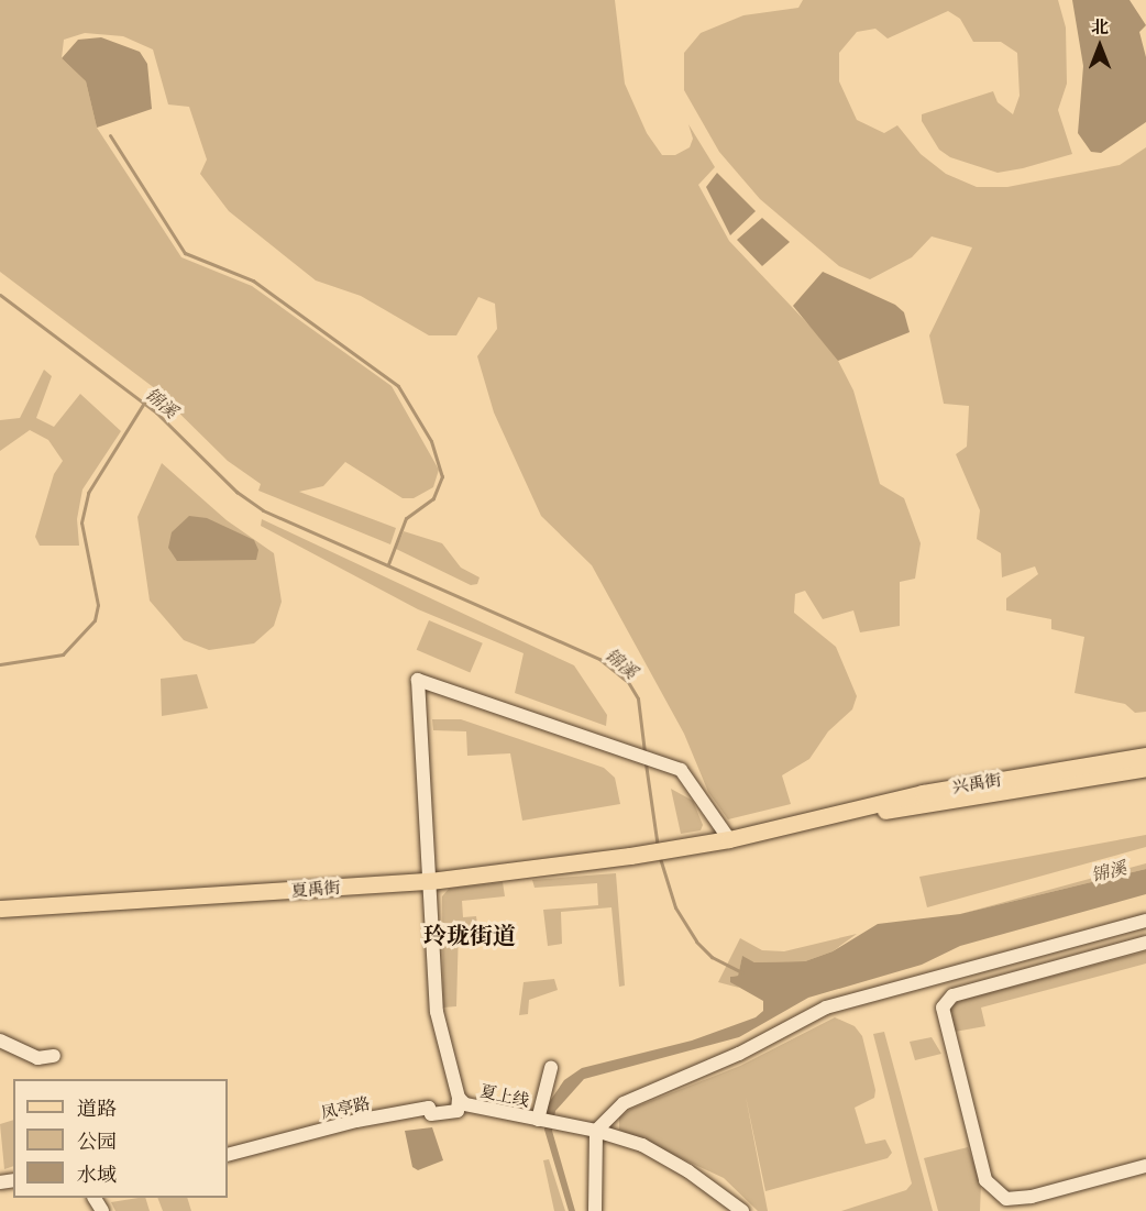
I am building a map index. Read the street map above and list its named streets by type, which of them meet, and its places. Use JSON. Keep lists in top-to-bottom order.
{
  "streets": {
    "main road": ["兴禹街", "夏禹街"],
    "street": ["夏上线", "凤亭路"]
  },
  "crossings": [
    ["兴禹街", "夏禹街"],
    ["兴禹街", "夏上线"],
    ["夏禹街", "夏上线"],
    ["夏上线", "凤亭路"]
  ],
  "districts": ["玲珑街道"],
  "water": ["锦溪"],
  "legend": ["道路", "公园", "水域"],
  "north": "top"
}
